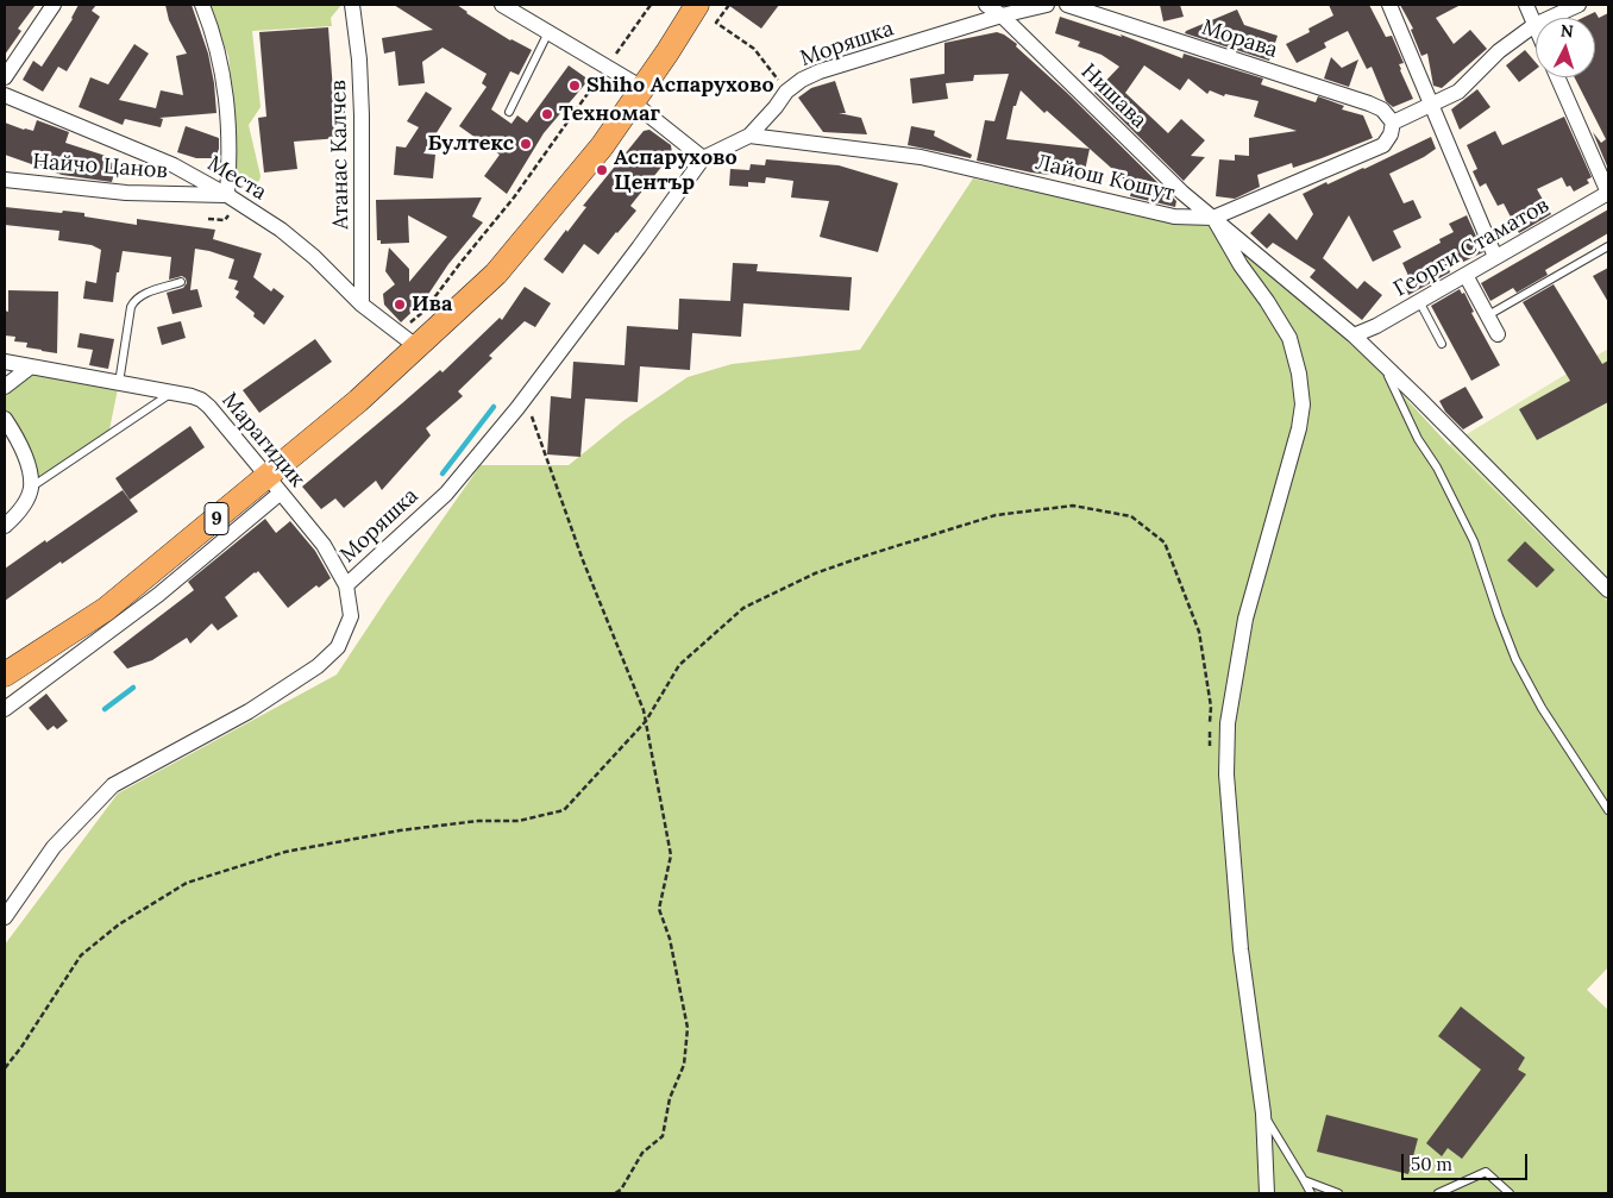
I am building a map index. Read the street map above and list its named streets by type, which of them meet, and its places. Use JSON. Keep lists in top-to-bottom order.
{
  "streets": {
    "main road": ["9"],
    "street": [
      "Морава",
      "Моряшка",
      "Нишава",
      "Атанас Калчев",
      "Найчо Цанов",
      "Места",
      "Лайош Кошут",
      "Георги Стаматов",
      "Марагидик"
    ]
  },
  "crossings": [
    ["Морава", "Лайош Кошут"],
    ["Моряшка", "Нишава"],
    ["Моряшка", "Лайош Кошут"],
    ["Моряшка", "Марагидик"],
    ["Нишава", "Лайош Кошут"],
    ["Нишава", "Георги Стаматов"],
    ["Атанас Калчев", "Места"],
    ["Найчо Цанов", "Места"],
    ["Места", "9"],
    ["Марагидик", "9"]
  ],
  "places": [
    "Shiho Аспарухово",
    "Техномаг",
    "Бултекс",
    "Аспарухово Център",
    "Ива"
  ],
  "scale_bar": "50 m",
  "north": "top"
}
